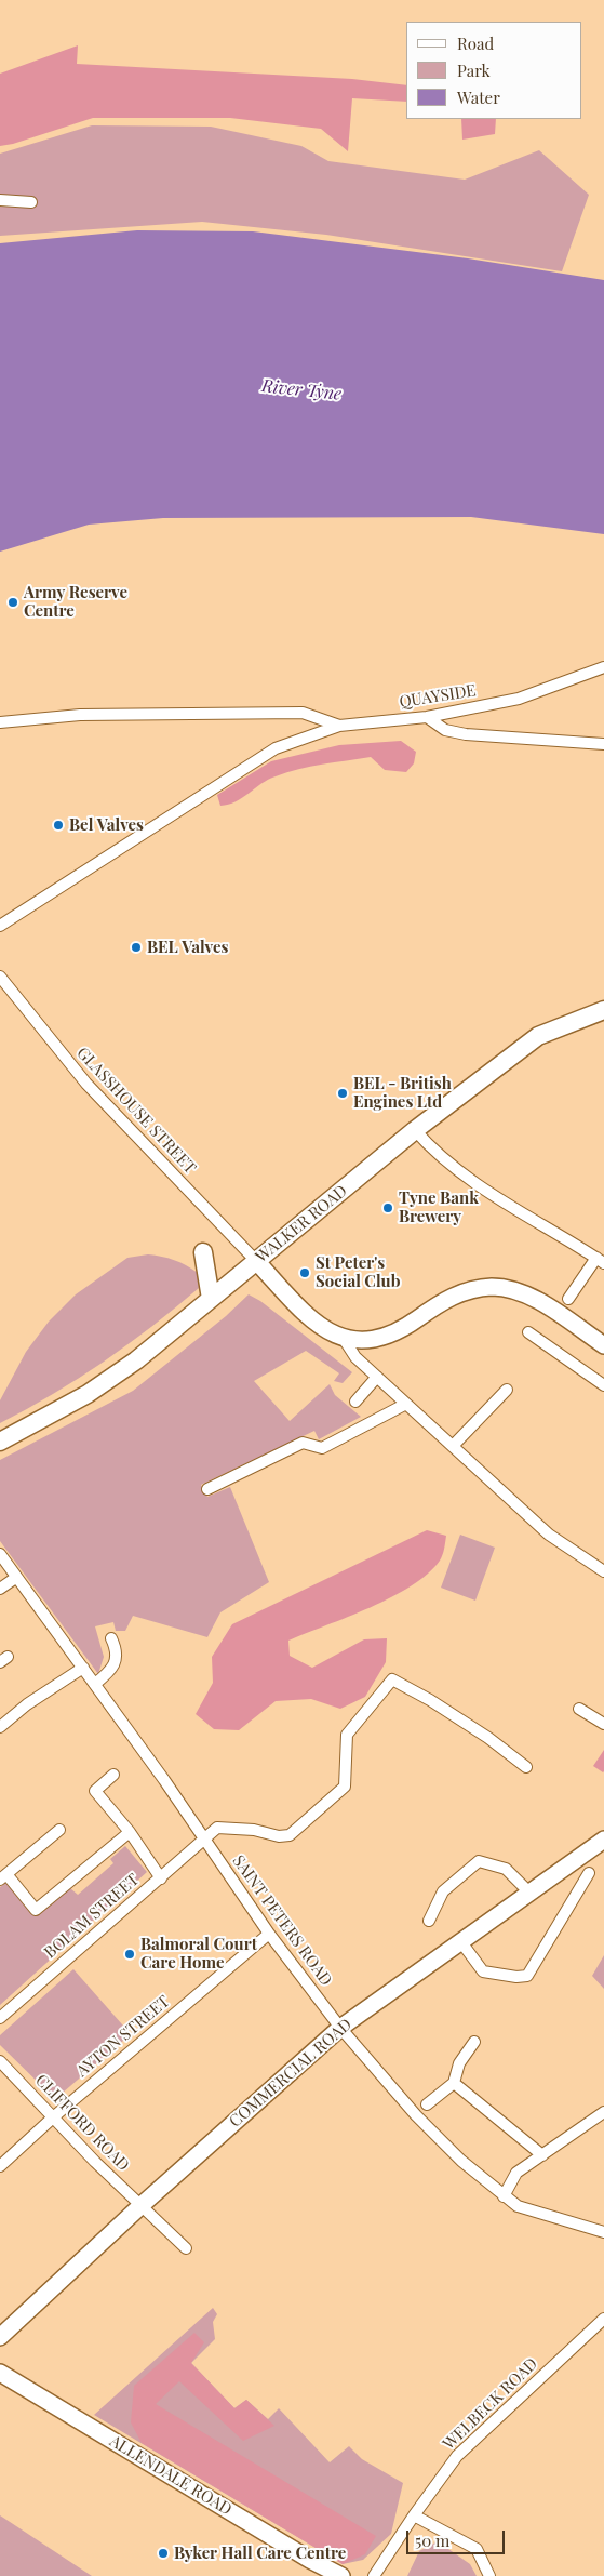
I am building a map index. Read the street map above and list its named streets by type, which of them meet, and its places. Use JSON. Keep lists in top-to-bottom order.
{
  "streets": {
    "main road": ["WALKER ROAD"],
    "street": [
      "QUAYSIDE",
      "GLASSHOUSE STREET",
      "BOLAM STREET",
      "SAINT PETERS ROAD",
      "AYTON STREET",
      "COMMERCIAL ROAD",
      "CLIFFORD ROAD",
      "WELBECK ROAD",
      "ALLENDALE ROAD"
    ]
  },
  "crossings": [
    ["GLASSHOUSE STREET", "WALKER ROAD"],
    ["BOLAM STREET", "SAINT PETERS ROAD"],
    ["SAINT PETERS ROAD", "AYTON STREET"],
    ["SAINT PETERS ROAD", "COMMERCIAL ROAD"],
    ["AYTON STREET", "CLIFFORD ROAD"],
    ["COMMERCIAL ROAD", "CLIFFORD ROAD"]
  ],
  "water": ["River Tyne"],
  "places": [
    "Army Reserve Centre",
    "Bel Valves",
    "BEL Valves",
    "BEL - British Engines Ltd",
    "Tyne Bank Brewery",
    "St Peter's Social Club",
    "Balmoral Court Care Home",
    "Byker Hall Care Centre"
  ],
  "legend": ["Road", "Park", "Water"],
  "scale_bar": "50 m"
}
